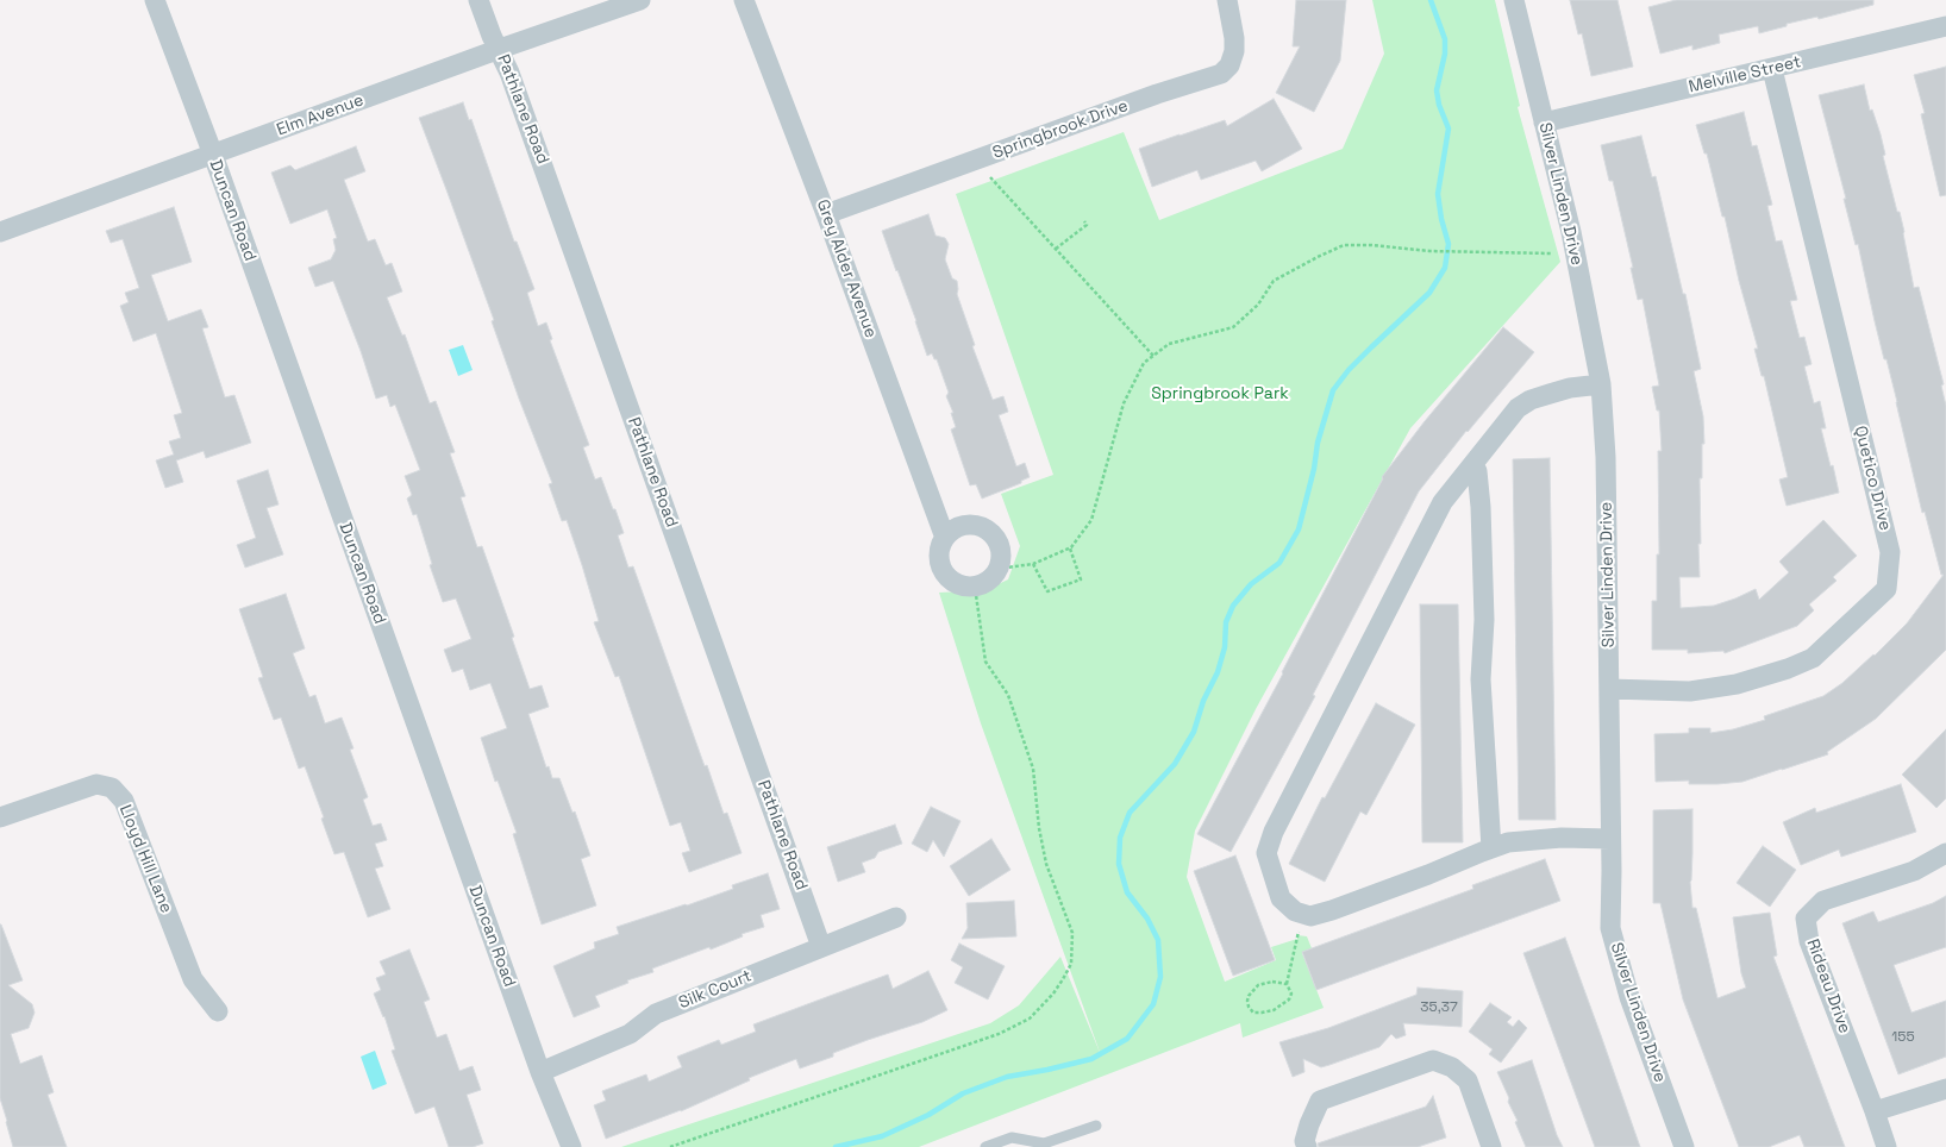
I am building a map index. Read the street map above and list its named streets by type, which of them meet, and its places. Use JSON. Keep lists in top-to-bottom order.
{
  "streets": {
    "street": [
      "Melville Street",
      "Pathlane Road",
      "Elm Avenue",
      "Springbrook Drive",
      "Silver Linden Drive",
      "Duncan Road",
      "Grey Alder Avenue",
      "Quetico Drive",
      "Lloyd Hill Lane",
      "Rideau Drive",
      "Silk Court"
    ]
  },
  "crossings": [
    ["Melville Street", "Silver Linden Drive"],
    ["Melville Street", "Quetico Drive"],
    ["Pathlane Road", "Elm Avenue"],
    ["Pathlane Road", "Silk Court"],
    ["Elm Avenue", "Duncan Road"],
    ["Springbrook Drive", "Grey Alder Avenue"],
    ["Silver Linden Drive", "Quetico Drive"],
    ["Duncan Road", "Silk Court"]
  ],
  "parks": ["Springbrook Park"],
  "house_numbers": ["35,37", "155"]
}
